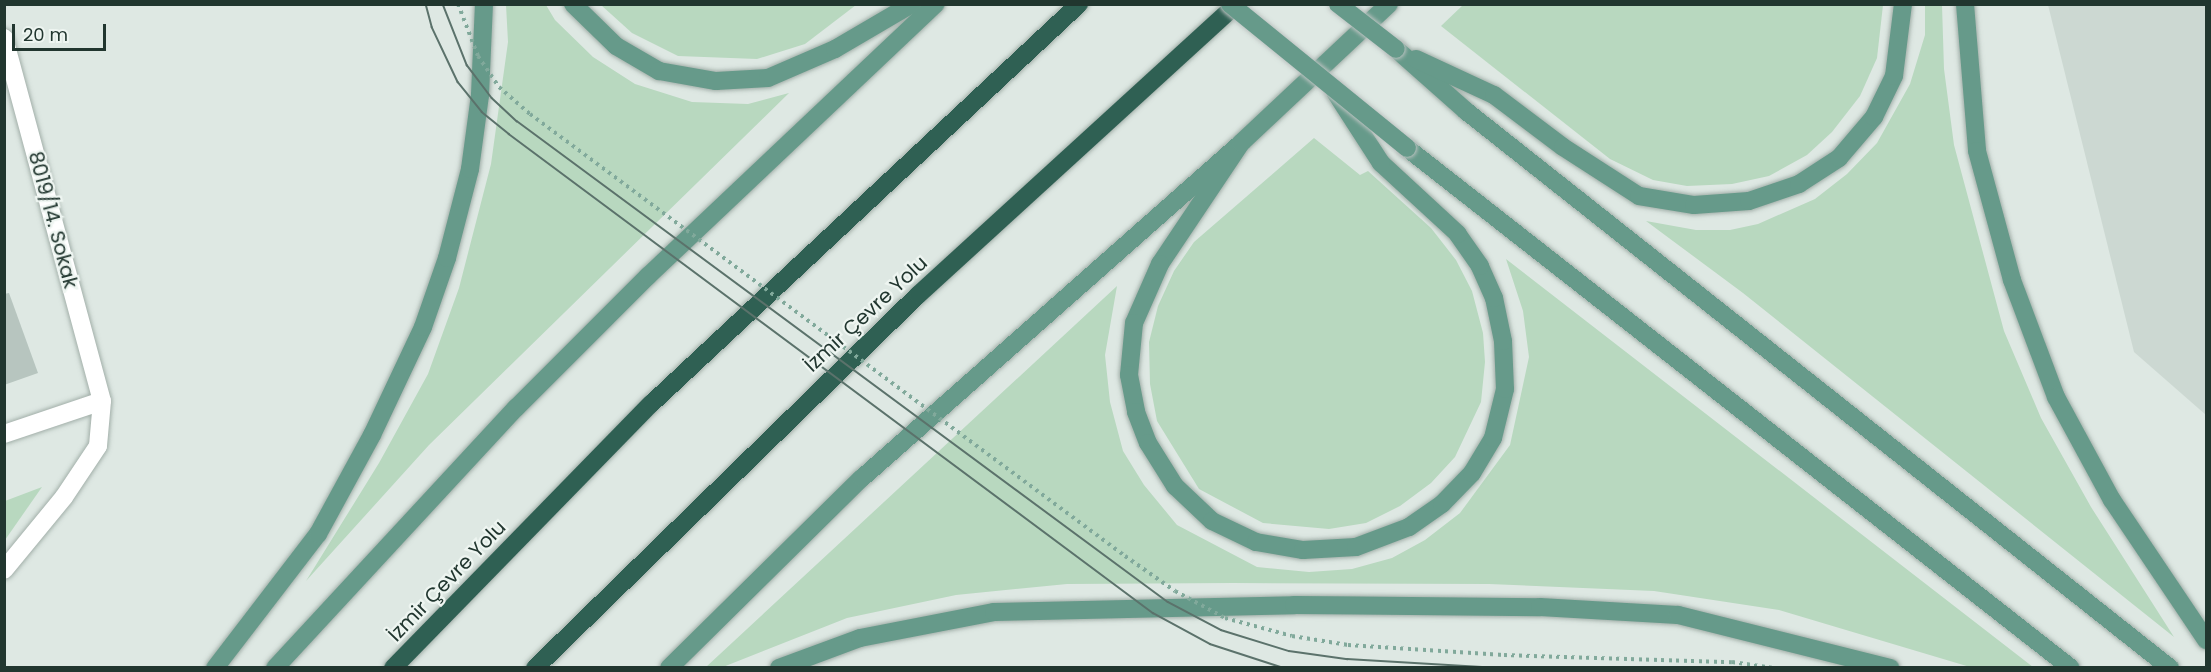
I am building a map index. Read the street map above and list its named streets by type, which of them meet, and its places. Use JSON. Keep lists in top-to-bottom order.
{
  "streets": {
    "highway": ["İzmir Çevre Yolu"],
    "street": ["8019/14. Sokak"]
  },
  "scale_bar": "20 m"
}
